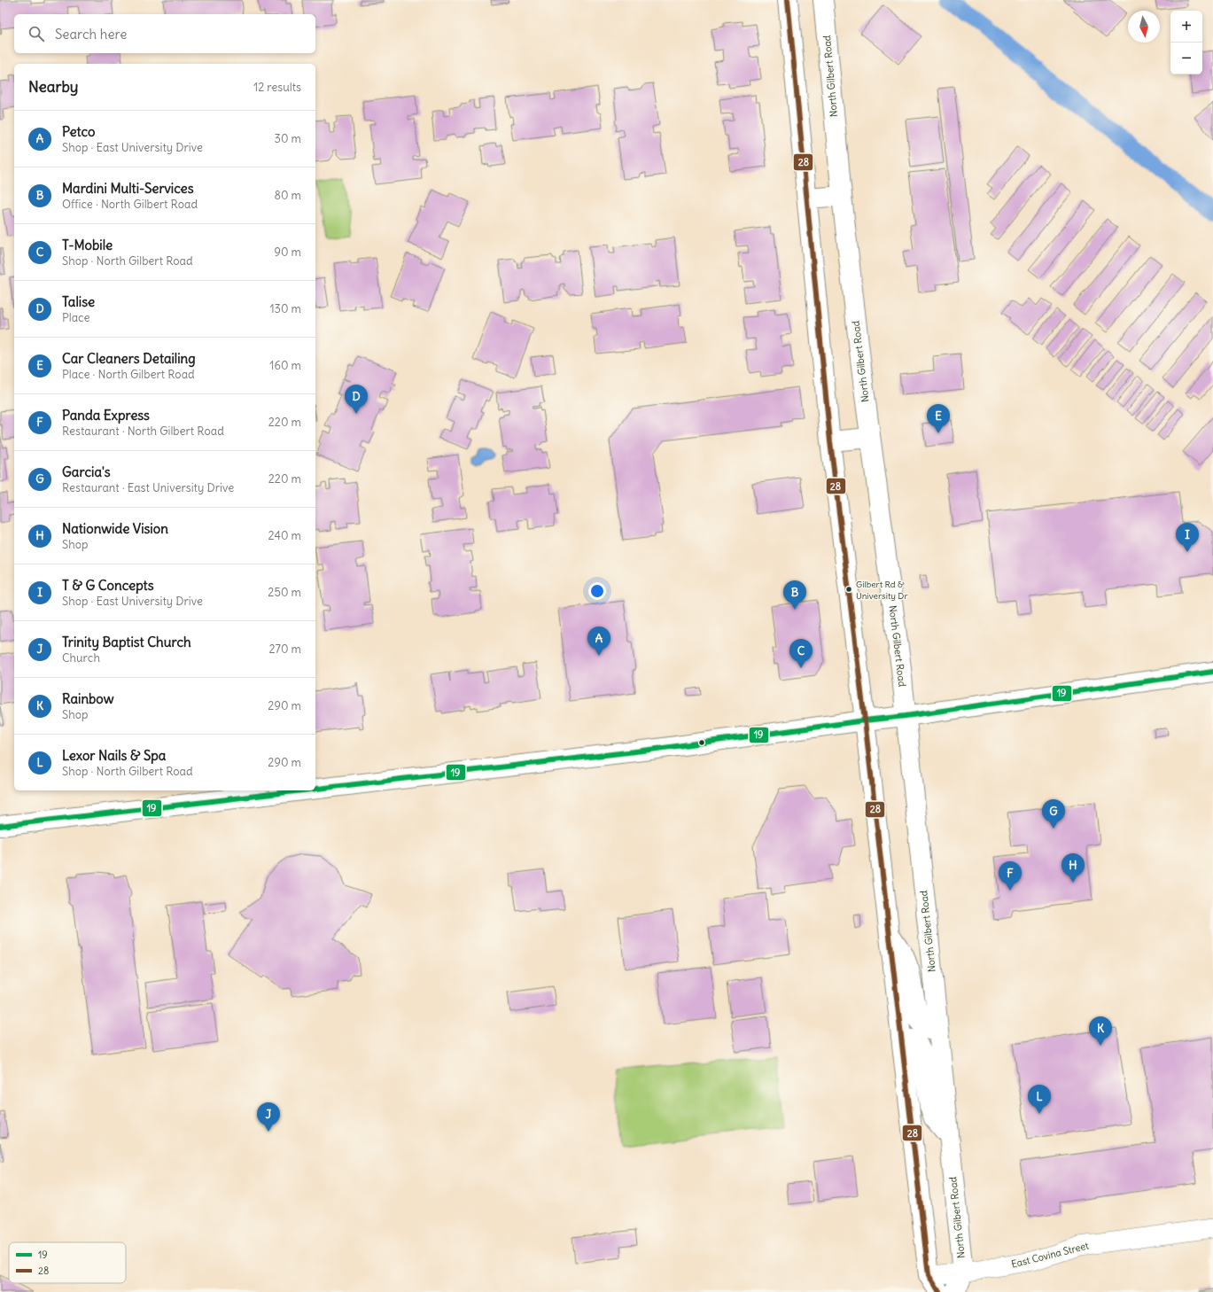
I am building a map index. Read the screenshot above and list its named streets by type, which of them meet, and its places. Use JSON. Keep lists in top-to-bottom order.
{
  "streets": {
    "main road": ["North Gilbert Road"],
    "street": ["East Covina Street"]
  },
  "crossings": [
    ["North Gilbert Road", "East Covina Street"]
  ],
  "places": ["Gilbert Rd & University Dr"],
  "lines": ["transit line 28", "transit line 19"],
  "legend": ["19", "28"],
  "north": "bottom",
  "page": {
    "map_buttons": ["+", "−"],
    "search": "Search here",
    "heading": ["Nearby", "12 results"],
    "list": [
      {
        "mark": "A",
        "name": "Petco",
        "note": "Shop · East University Drive",
        "value": "30 m"
      },
      {
        "mark": "B",
        "name": "Mardini Multi-Services",
        "note": "Office · North Gilbert Road",
        "value": "80 m"
      },
      {
        "mark": "C",
        "name": "T-Mobile",
        "note": "Shop · North Gilbert Road",
        "value": "90 m"
      },
      {
        "mark": "D",
        "name": "Talise",
        "note": "Place",
        "value": "130 m"
      },
      {
        "mark": "E",
        "name": "Car Cleaners Detailing",
        "note": "Place · North Gilbert Road",
        "value": "160 m"
      },
      {
        "mark": "F",
        "name": "Panda Express",
        "note": "Restaurant · North Gilbert Road",
        "value": "220 m"
      },
      {
        "mark": "G",
        "name": "Garcia's",
        "note": "Restaurant · East University Drive",
        "value": "220 m"
      },
      {
        "mark": "H",
        "name": "Nationwide Vision",
        "note": "Shop",
        "value": "240 m"
      },
      {
        "mark": "I",
        "name": "T & G Concepts",
        "note": "Shop · East University Drive",
        "value": "250 m"
      },
      {
        "mark": "J",
        "name": "Trinity Baptist Church",
        "note": "Church",
        "value": "270 m"
      },
      {
        "mark": "K",
        "name": "Rainbow",
        "note": "Shop",
        "value": "290 m"
      },
      {
        "mark": "L",
        "name": "Lexor Nails & Spa",
        "note": "Shop · North Gilbert Road",
        "value": "290 m"
      }
    ],
    "pins": [
      "D",
      "E",
      "I",
      "B",
      "A",
      "C",
      "G",
      "H",
      "F",
      "K",
      "L",
      "J"
    ]
  }
}
